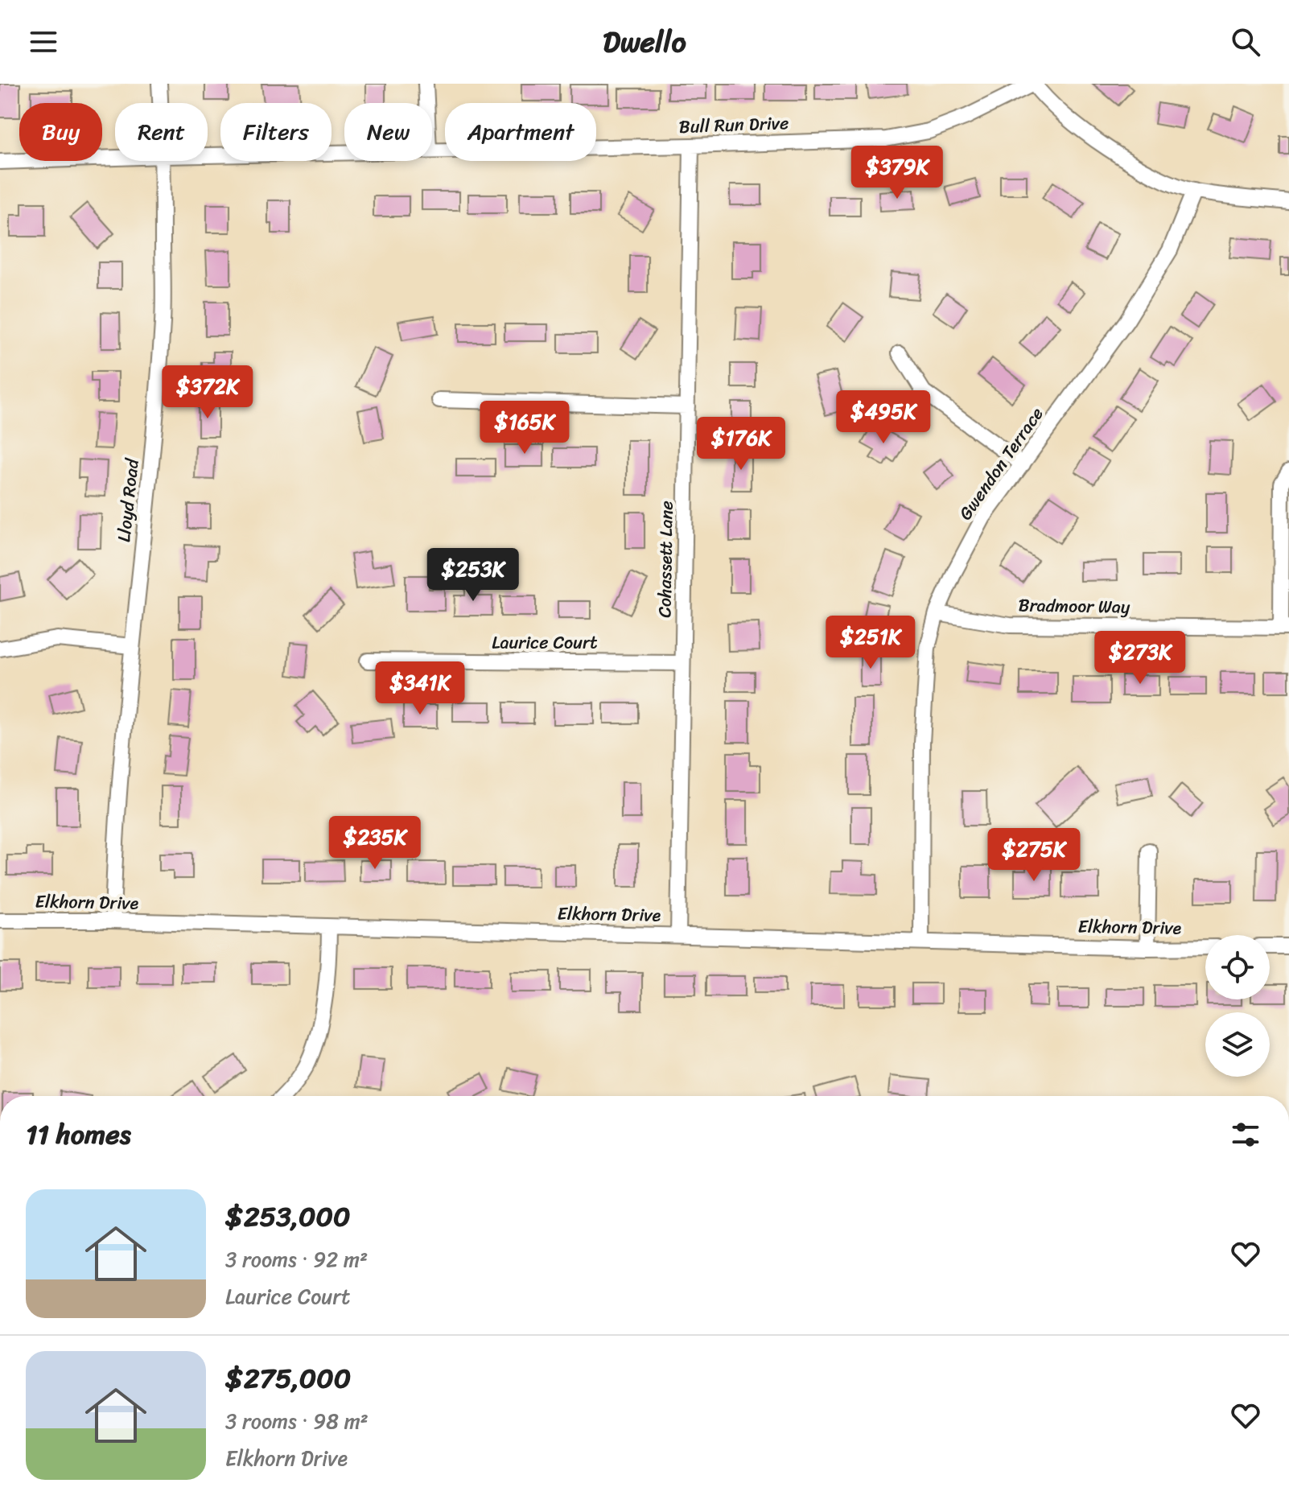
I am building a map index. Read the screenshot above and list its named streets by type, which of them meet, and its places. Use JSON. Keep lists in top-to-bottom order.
{
  "streets": {
    "street": [
      "Bull Run Drive",
      "Gwendon Terrace",
      "Lloyd Road",
      "Cohassett Lane",
      "Bradmoor Way",
      "Laurice Court",
      "Elkhorn Drive"
    ]
  },
  "crossings": [
    ["Bull Run Drive", "Cohassett Lane"],
    ["Gwendon Terrace", "Bradmoor Way"],
    ["Gwendon Terrace", "Elkhorn Drive"],
    ["Lloyd Road", "Elkhorn Drive"],
    ["Cohassett Lane", "Laurice Court"],
    ["Cohassett Lane", "Elkhorn Drive"]
  ],
  "page": {
    "header": "Dwello",
    "chip": [
      "Buy",
      "Rent",
      "Filters",
      "New",
      "Apartment"
    ],
    "price": [
      "$379K",
      "$372K",
      "$495K",
      "$165K",
      "$176K",
      "$253K",
      "$251K",
      "$273K",
      "$341K",
      "$235K",
      "$275K"
    ],
    "heading": "11 homes",
    "list": [
      {
        "name": "$253,000",
        "note": "3 rooms · 92 m² · Laurice Court"
      },
      {
        "name": "$275,000",
        "note": "3 rooms · 98 m² · Elkhorn Drive"
      }
    ]
  }
}
